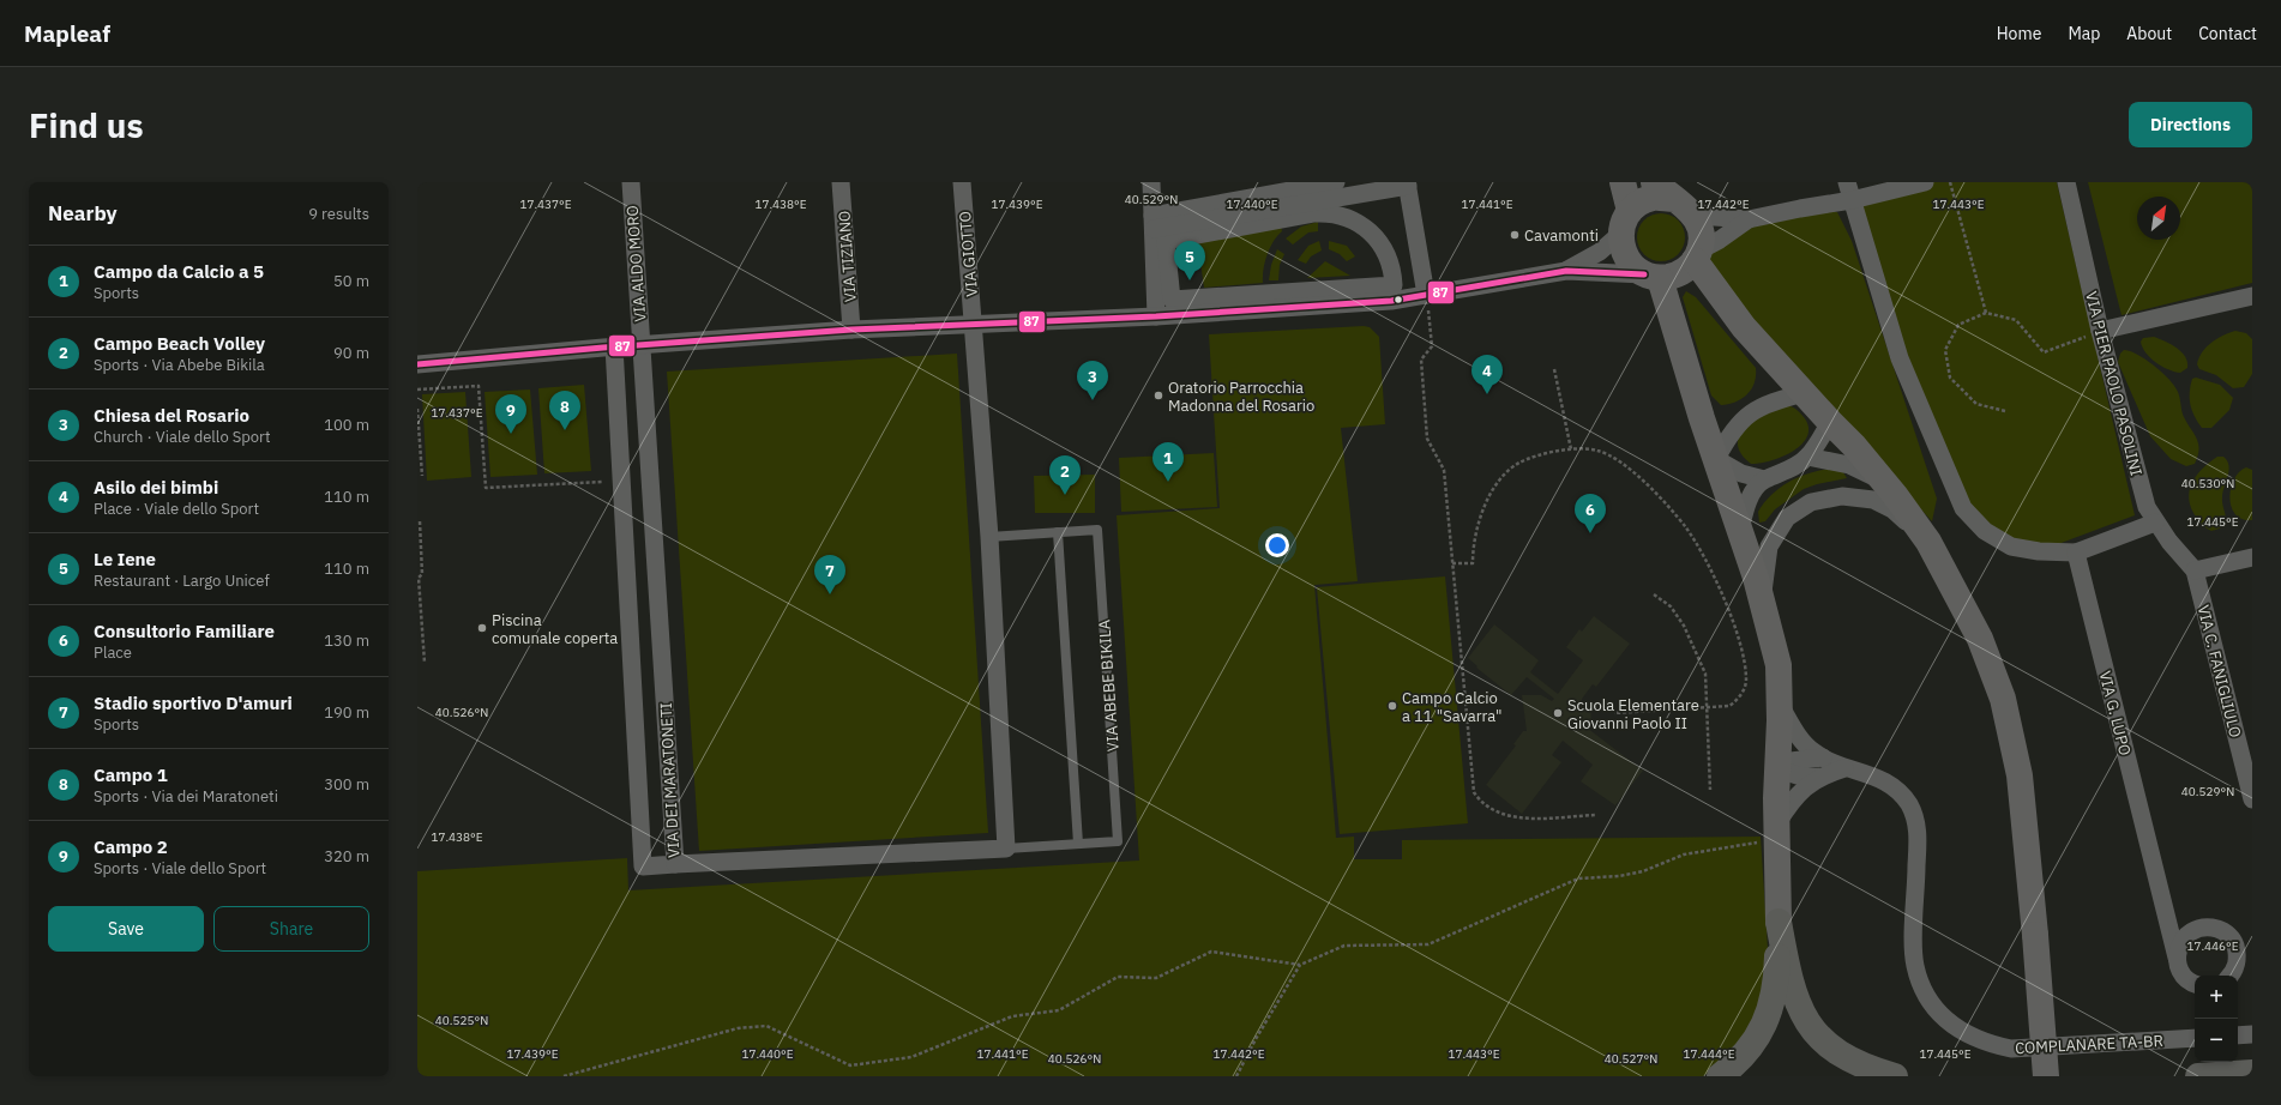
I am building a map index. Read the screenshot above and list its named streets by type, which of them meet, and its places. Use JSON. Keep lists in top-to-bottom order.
{
  "streets": {
    "street": [
      "VIA GIOTTO",
      "VIA TIZIANO",
      "VIA ALDO MORO",
      "VIA PIER PAOLO PASOLINI",
      "VIA C. FANIGLIULO",
      "VIA ABEBE BIKILA",
      "VIA G. LUPO",
      "VIA DEI MARATONETI",
      "COMPLANARE TA-BR"
    ]
  },
  "crossings": [
    ["VIA ALDO MORO", "VIA DEI MARATONETI"],
    ["VIA PIER PAOLO PASOLINI", "VIA C. FANIGLIULO"],
    ["VIA ABEBE BIKILA", "VIA DEI MARATONETI"]
  ],
  "places": [
    "Cavamonti",
    "Oratorio Parrocchia Madonna del Rosario",
    "Piscina comunale coperta",
    "Campo Calcio a 11 \"Savarra\"",
    "Scuola Elementare Giovanni Paolo II"
  ],
  "lines": ["transit line 87"],
  "north": "top right",
  "page": {
    "header": "Mapleaf",
    "nav": [
      "Home",
      "Map",
      "About",
      "Contact"
    ],
    "buttons": [
      "Directions",
      ["Save", "Share"]
    ],
    "title": "Find us",
    "heading": ["Nearby", "9 results"],
    "pins": [
      "5",
      "4",
      "3",
      "8",
      "9",
      "1",
      "2",
      "6",
      "7"
    ],
    "list": [
      {
        "mark": "1",
        "name": "Campo da Calcio a 5",
        "note": "Sports",
        "value": "50 m"
      },
      {
        "mark": "2",
        "name": "Campo Beach Volley",
        "note": "Sports · Via Abebe Bikila",
        "value": "90 m"
      },
      {
        "mark": "3",
        "name": "Chiesa del Rosario",
        "note": "Church · Viale dello Sport",
        "value": "100 m"
      },
      {
        "mark": "4",
        "name": "Asilo dei bimbi",
        "note": "Place · Viale dello Sport",
        "value": "110 m"
      },
      {
        "mark": "5",
        "name": "Le Iene",
        "note": "Restaurant · Largo Unicef",
        "value": "110 m"
      },
      {
        "mark": "6",
        "name": "Consultorio Familiare",
        "note": "Place",
        "value": "130 m"
      },
      {
        "mark": "7",
        "name": "Stadio sportivo D'amuri",
        "note": "Sports",
        "value": "190 m"
      },
      {
        "mark": "8",
        "name": "Campo 1",
        "note": "Sports · Via dei Maratoneti",
        "value": "300 m"
      },
      {
        "mark": "9",
        "name": "Campo 2",
        "note": "Sports · Viale dello Sport",
        "value": "320 m"
      }
    ],
    "map_buttons": ["+", "−"]
  },
  "coordinates": [
    "40.529°N",
    "17.437°E",
    "17.438°E",
    "17.439°E",
    "17.440°E",
    "17.441°E",
    "17.442°E",
    "17.443°E",
    "40.530°N",
    "17.445°E",
    "40.526°N",
    "17.446°E",
    "40.525°N",
    "17.444°E",
    "40.527°N"
  ]
}
